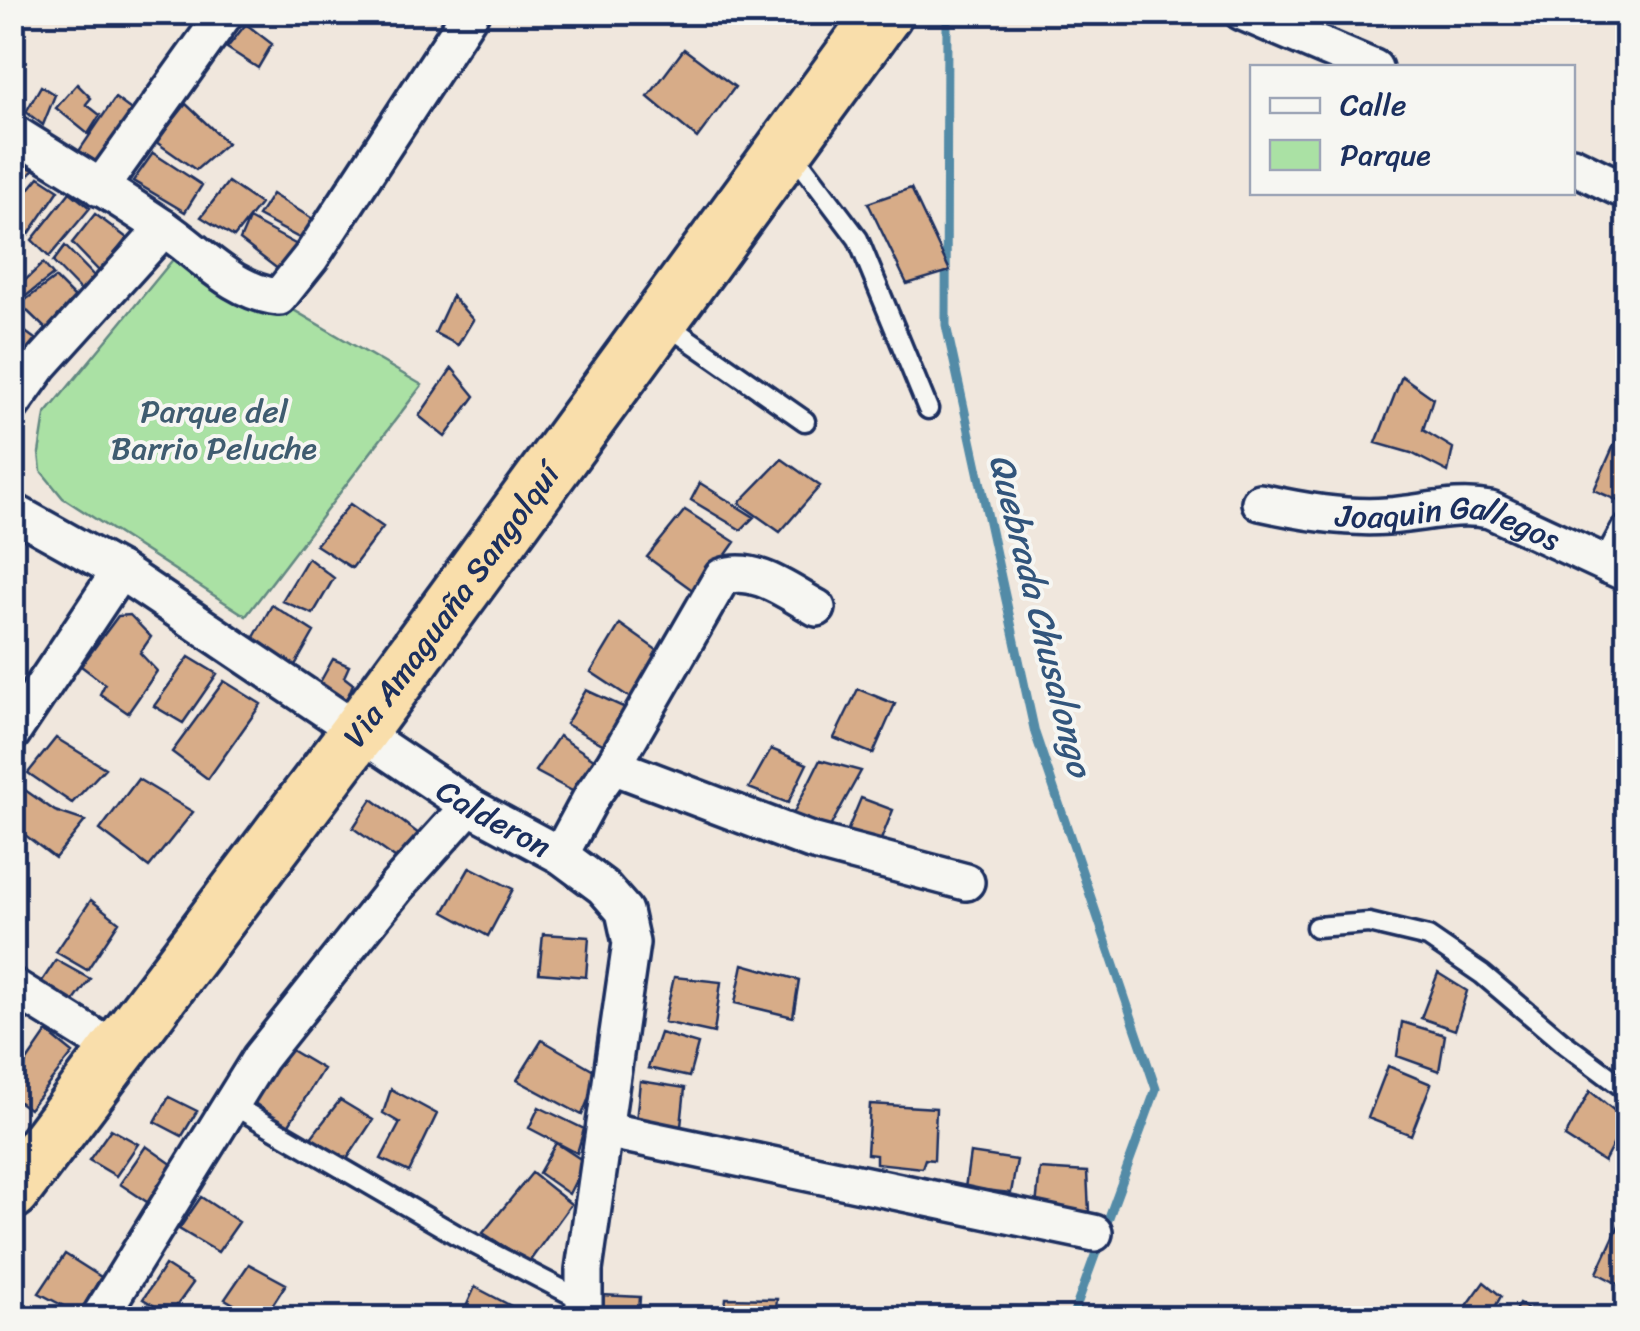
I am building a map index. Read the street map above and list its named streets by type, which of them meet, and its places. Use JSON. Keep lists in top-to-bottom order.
{
  "streets": {
    "highway": ["Via Amaguaña Sangolquí"],
    "street": ["Joaquin Gallegos", "Calderon"]
  },
  "crossings": [
    ["Via Amaguaña Sangolquí", "Calderon"]
  ],
  "water": ["Quebrada Chusalongo"],
  "parks": ["Parque del Barrio Peluche"],
  "legend": ["Calle", "Parque"]
}
